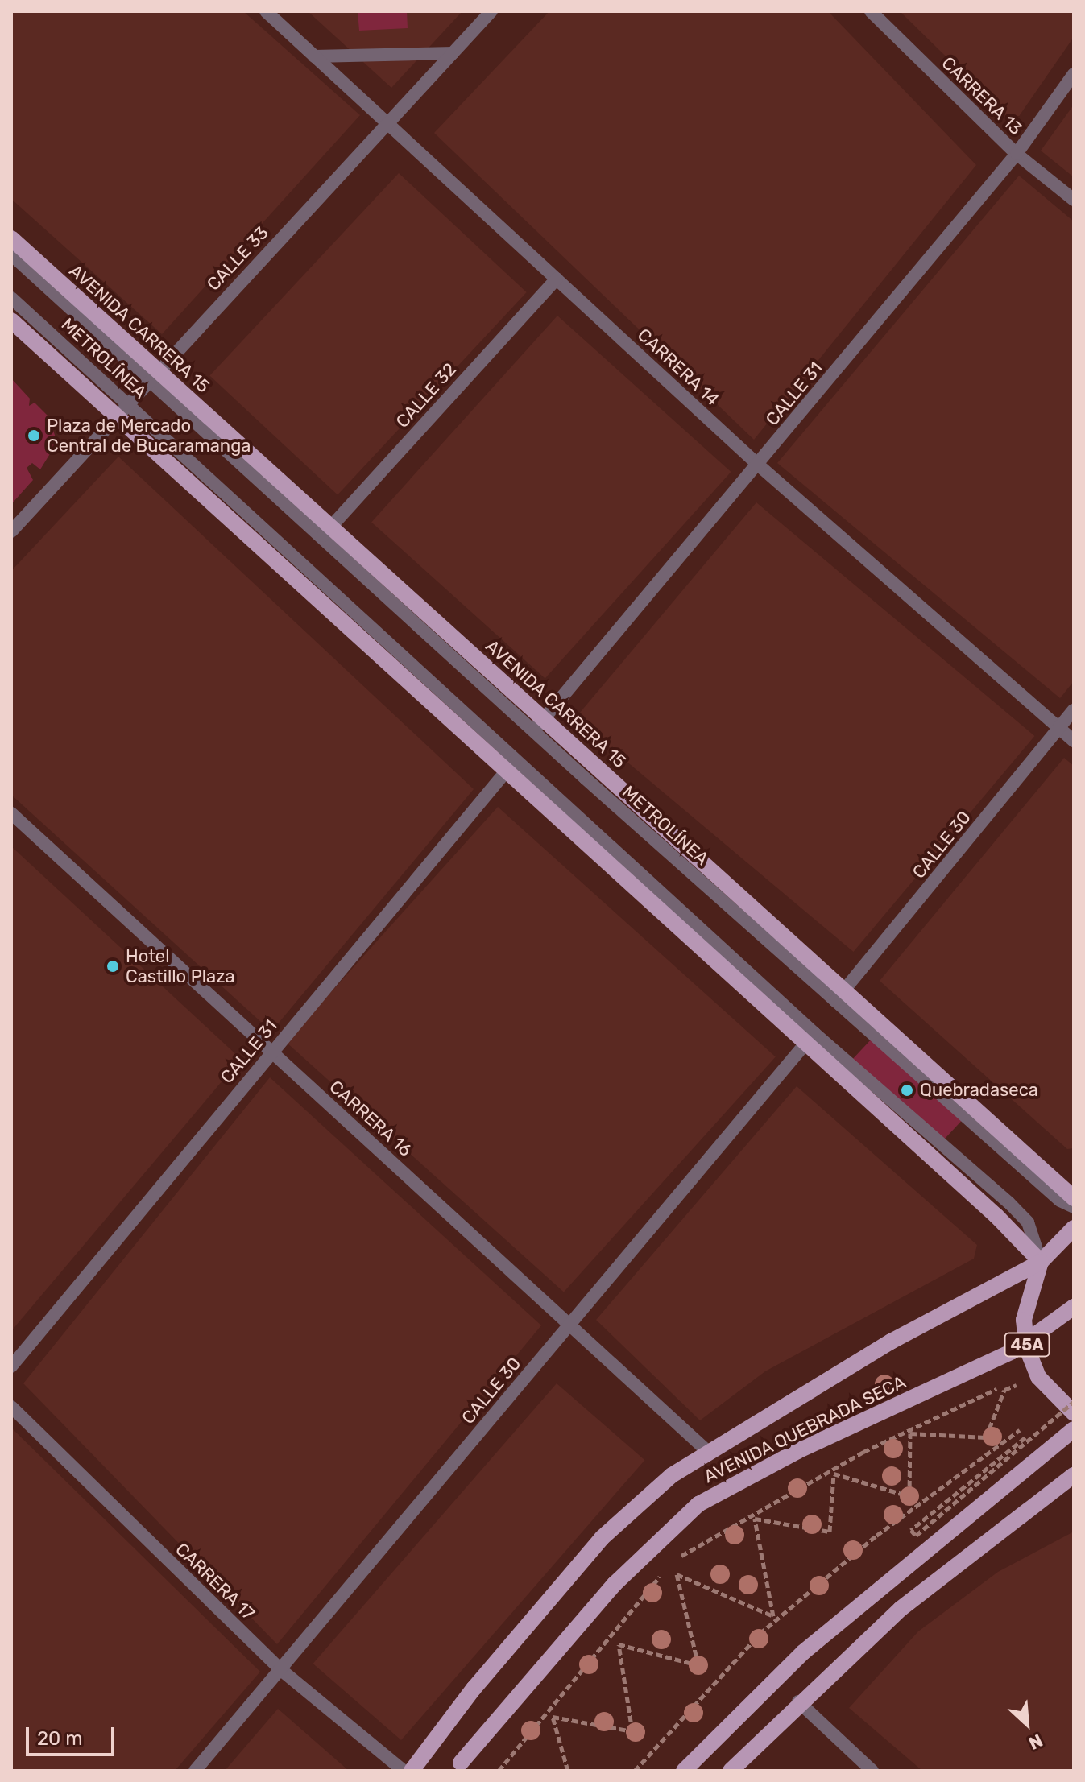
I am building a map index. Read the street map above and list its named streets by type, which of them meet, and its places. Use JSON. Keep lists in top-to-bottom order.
{
  "streets": {
    "main road": ["AVENIDA CARRERA 15", "45A", "AVENIDA QUEBRADA SECA"],
    "street": [
      "CARRERA 13",
      "CALLE 33",
      "METROLÍNEA",
      "CARRERA 14",
      "CALLE 31",
      "CALLE 32",
      "CALLE 30",
      "CARRERA 16",
      "CARRERA 17"
    ]
  },
  "crossings": [
    ["CARRERA 13", "CALLE 31"],
    ["CALLE 33", "AVENIDA CARRERA 15"],
    ["CALLE 33", "METROLÍNEA"],
    ["CALLE 33", "CARRERA 14"],
    ["AVENIDA CARRERA 15", "METROLÍNEA"],
    ["AVENIDA CARRERA 15", "CALLE 31"],
    ["AVENIDA CARRERA 15", "CALLE 32"],
    ["AVENIDA CARRERA 15", "CALLE 30"],
    ["CARRERA 14", "CALLE 31"],
    ["CARRERA 14", "CALLE 32"],
    ["CARRERA 14", "CALLE 30"],
    ["CALLE 31", "CARRERA 16"],
    ["CALLE 30", "CARRERA 16"],
    ["CALLE 30", "CARRERA 17"]
  ],
  "places": ["Plaza de Mercado Central de Bucaramanga", "Hotel Castillo Plaza", "Quebradaseca"],
  "scale_bar": "20 m",
  "north": "bottom right"
}
